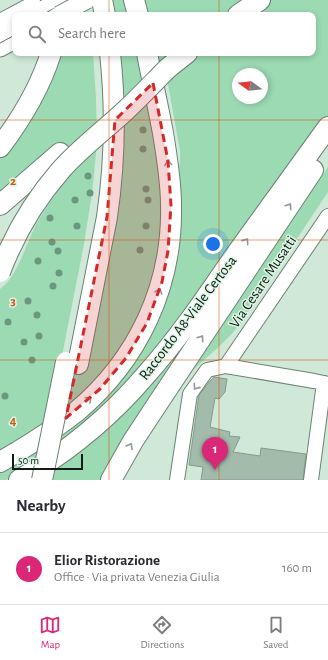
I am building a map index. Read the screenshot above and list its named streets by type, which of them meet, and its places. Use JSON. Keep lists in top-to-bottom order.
{
  "streets": {
    "highway": ["Raccordo A8-Viale Certosa"],
    "street": ["Via Cesare Musatti"]
  },
  "scale_bar": "50 m",
  "north": "left",
  "page": {
    "search": "Search here",
    "pins": "1",
    "scale": "50 m",
    "heading": "Nearby",
    "list": [
      {
        "mark": "1",
        "name": "Elior Ristorazione",
        "note": "Office · Via privata Venezia Giulia",
        "value": "160 m"
      }
    ],
    "nav": ["Map", "Directions", "Saved"]
  },
  "grid": {
    "rows": ["2", "3", "4"]
  }
}
